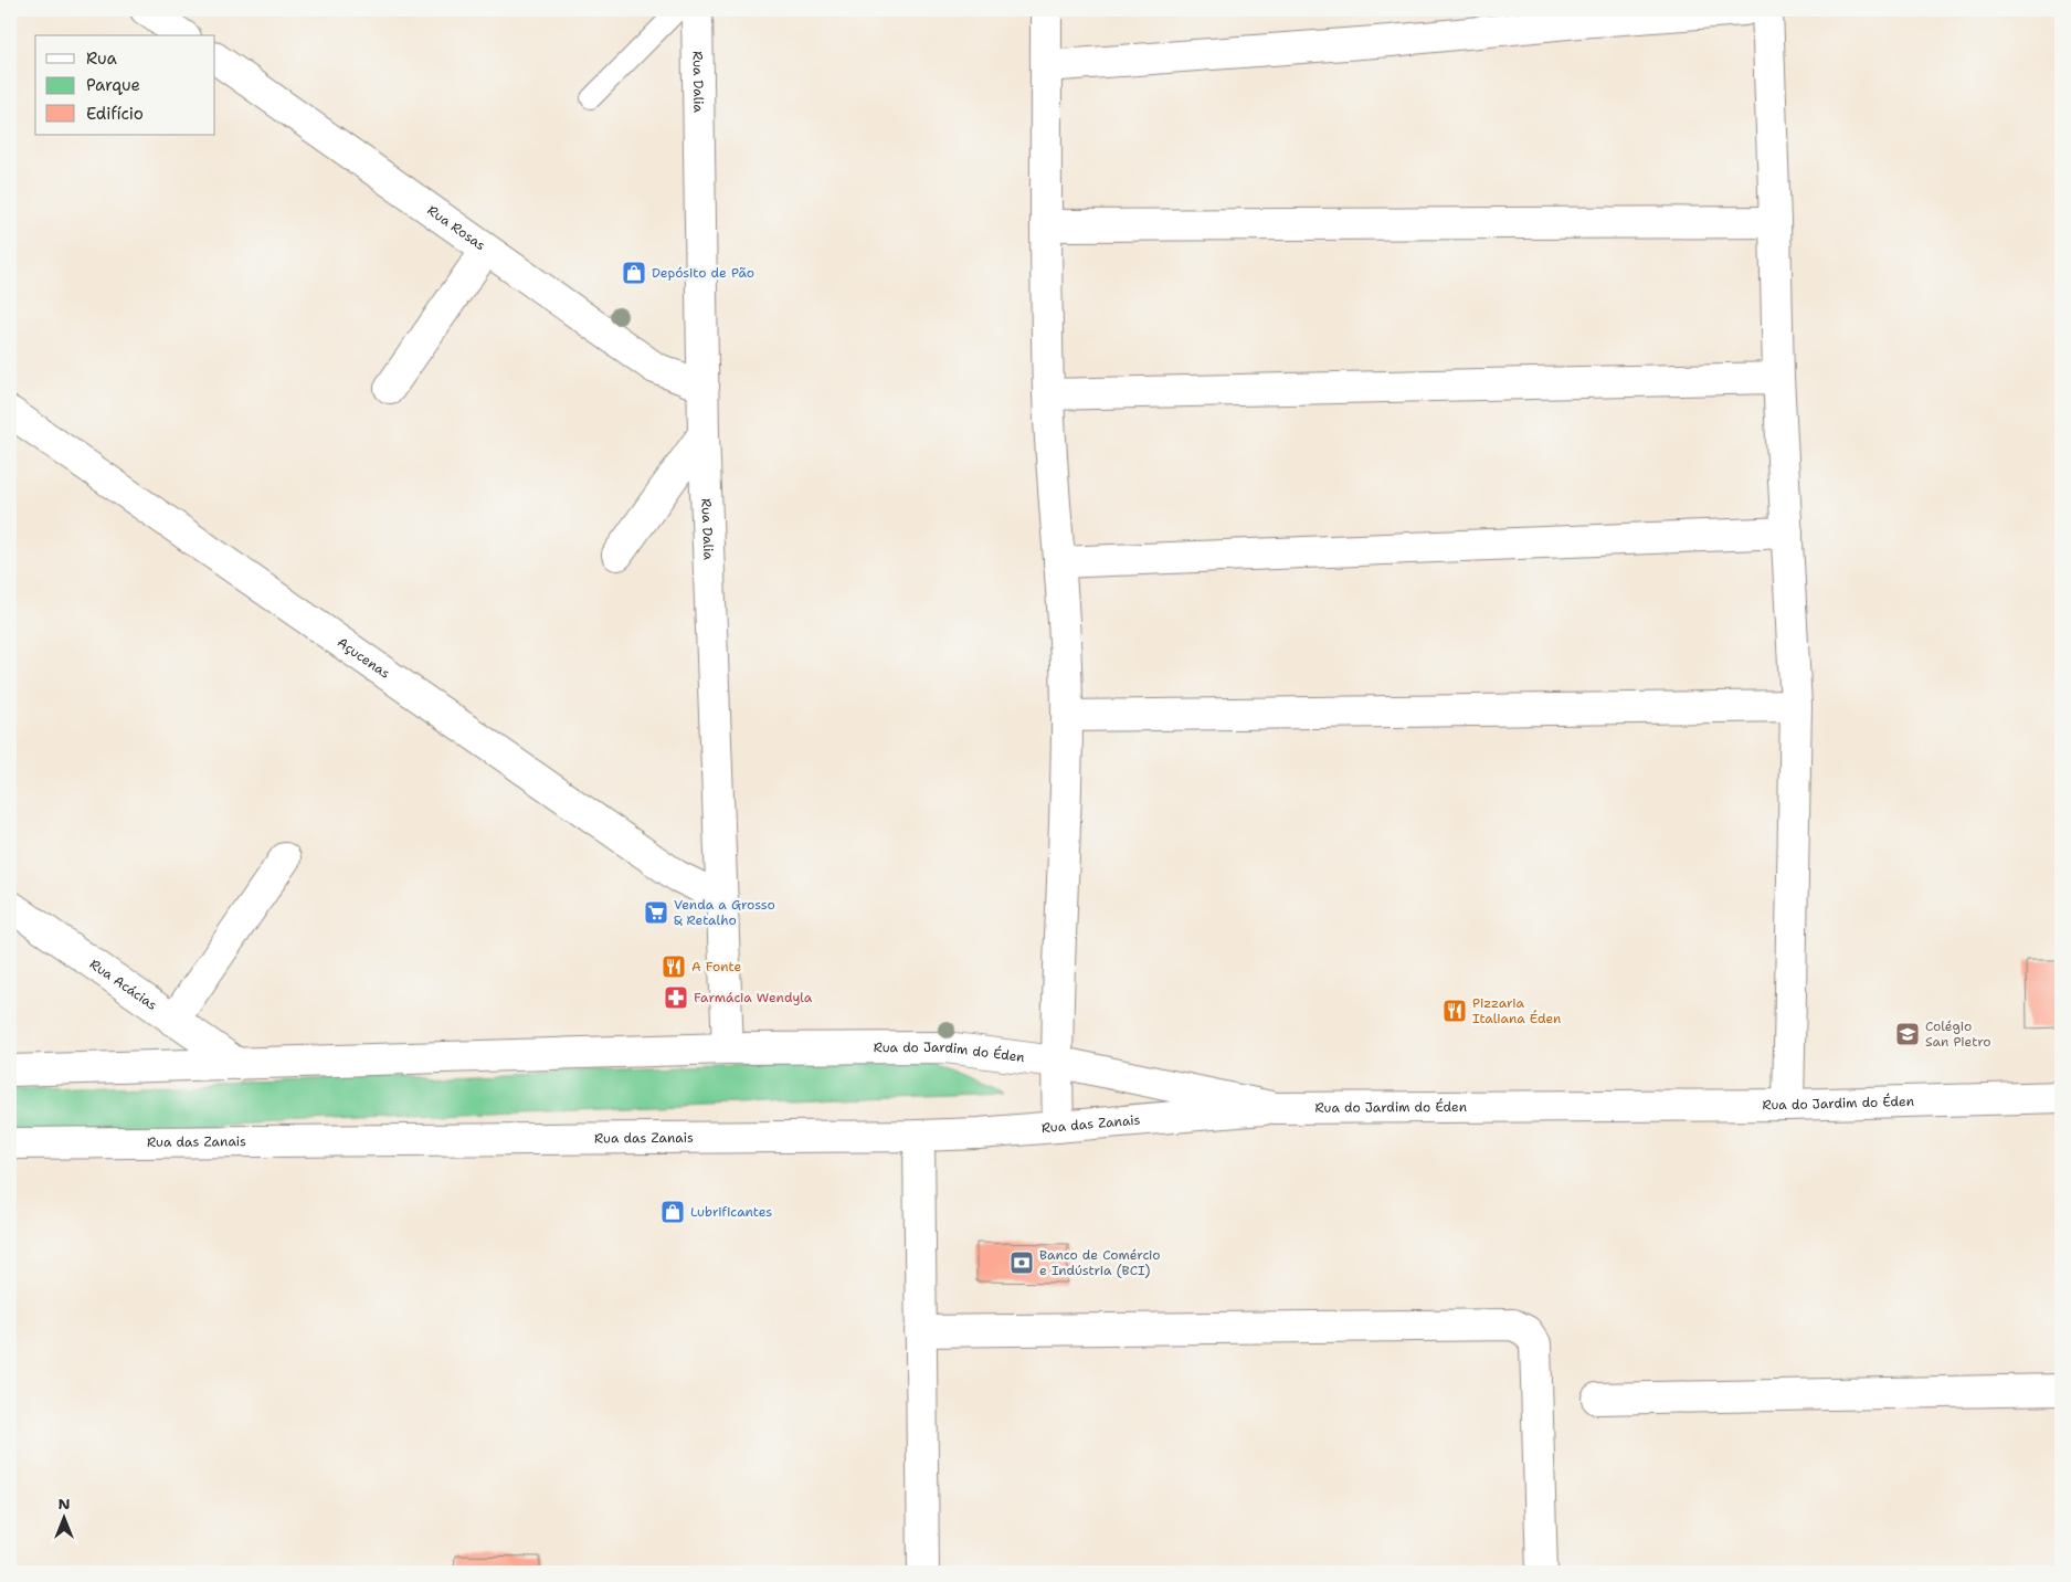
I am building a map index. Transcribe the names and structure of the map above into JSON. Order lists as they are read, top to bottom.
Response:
{
  "streets": {
    "street": [
      "Rua Dalia",
      "Rua Rosas",
      "Açucenas",
      "Rua Acácias",
      "Rua do Jardim do Éden",
      "Rua das Zanais"
    ]
  },
  "crossings": [
    ["Rua Dalia", "Rua Rosas"],
    ["Rua Dalia", "Açucenas"],
    ["Rua Dalia", "Rua do Jardim do Éden"],
    ["Rua do Jardim do Éden", "Rua das Zanais"]
  ],
  "places": {
    "shop": ["Depósito de Pão", "Lubrificantes"],
    "supermarket": ["Venda a Grosso & Retalho"],
    "restaurant": ["A Fonte", "Pizzaria Italiana Éden"],
    "pharmacy": ["Farmácia Wendyla"],
    "school or university": ["Colégio San Pietro"],
    "bank": ["Banco de Comércio e Indústria (BCI)"]
  },
  "legend": ["Rua", "Parque", "Edifício"],
  "north": "top"
}
